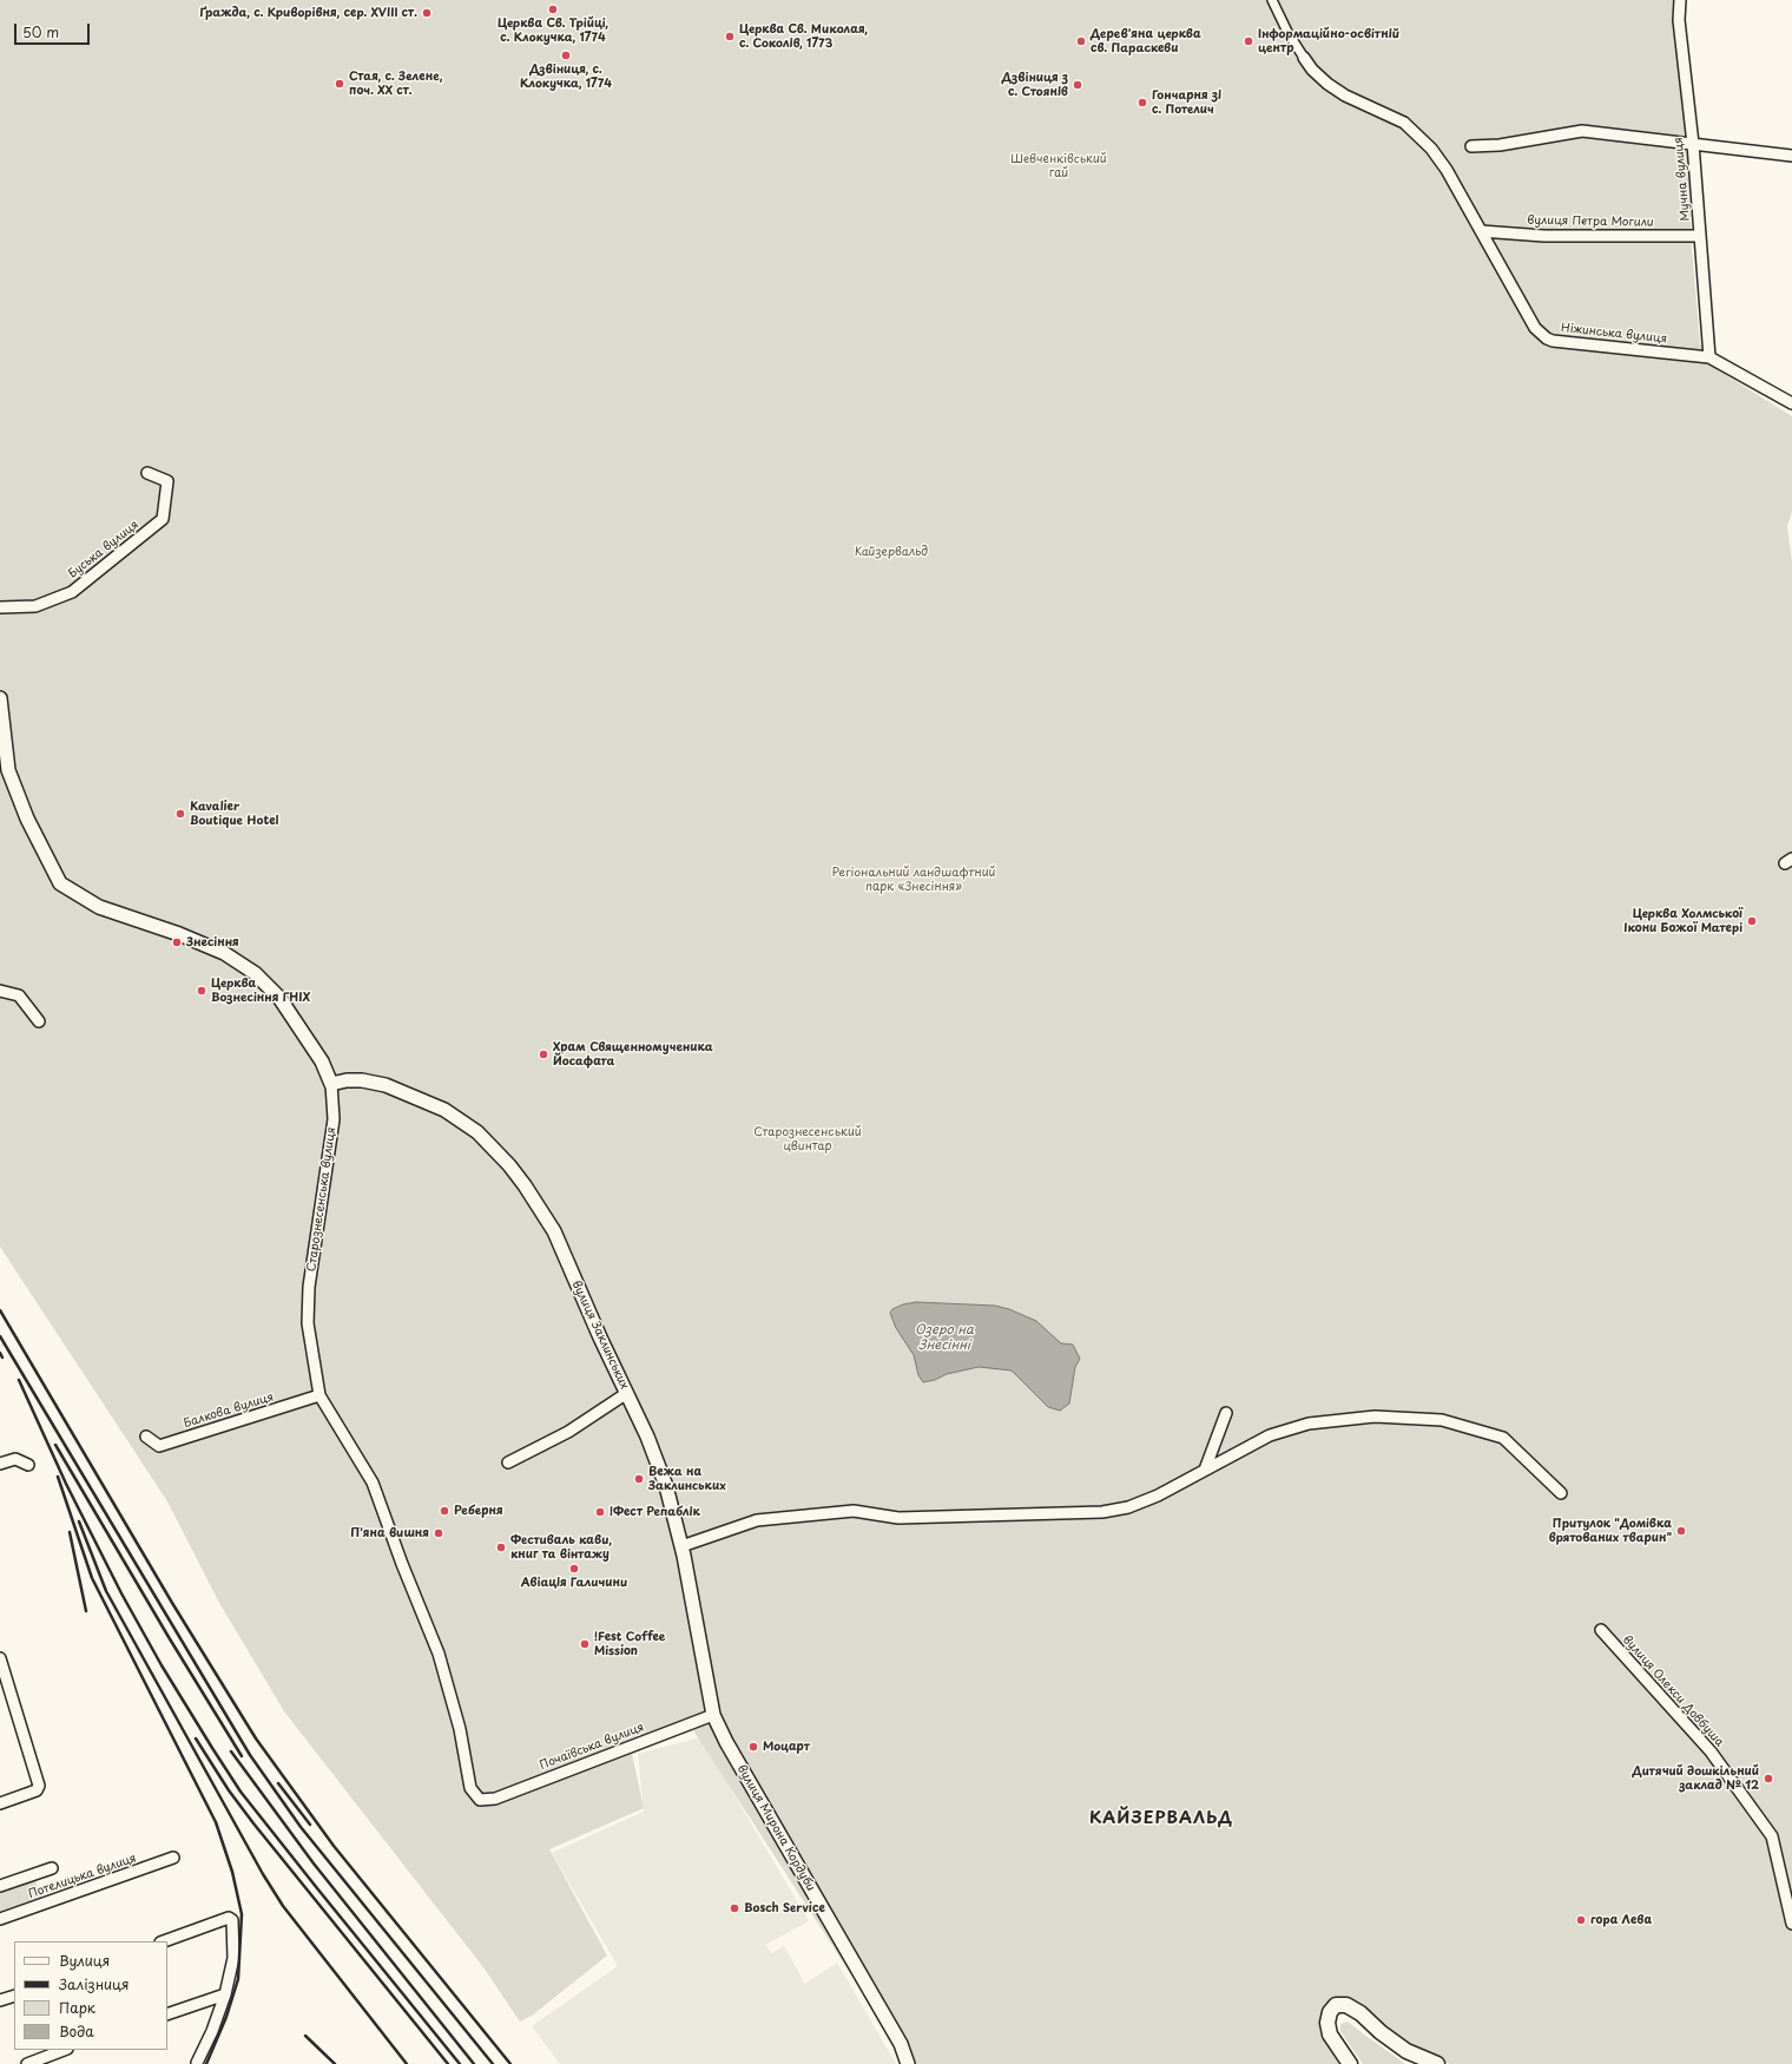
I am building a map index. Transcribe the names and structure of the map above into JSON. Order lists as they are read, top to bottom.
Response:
{
  "streets": {
    "street": [
      "Мучна вулиця",
      "вулиця Петра Могили",
      "Ніжинська вулиця",
      "Буська вулиця",
      "Старознесенська вулиця",
      "вулиця Заклинських",
      "Балкова вулиця",
      "вулиця Олекси Довбуша",
      "Почаївська вулиця",
      "вулиця Мирона Кордуби",
      "Потелицька вулиця"
    ]
  },
  "crossings": [
    ["Мучна вулиця", "вулиця Петра Могили"],
    ["Мучна вулиця", "Ніжинська вулиця"],
    ["вулиця Петра Могили", "Ніжинська вулиця"],
    ["Старознесенська вулиця", "вулиця Заклинських"],
    ["Старознесенська вулиця", "Балкова вулиця"],
    ["Старознесенська вулиця", "Почаївська вулиця"],
    ["вулиця Заклинських", "Почаївська вулиця"],
    ["вулиця Заклинських", "вулиця Мирона Кордуби"],
    ["Почаївська вулиця", "вулиця Мирона Кордуби"]
  ],
  "districts": ["КАЙЗЕРВАЛЬД"],
  "water": ["Озеро на Знесінні"],
  "parks": [
    "Шевченківський гай",
    "Кайзервальд",
    "Регіональний ландшафтний парк «Знесіння»",
    "Старознесенський цвинтар"
  ],
  "places": [
    "Церква Св. Трійці, с. Клокучка, 1774",
    "Ґражда, с. Криворівня, сер. XVIII ст.",
    "Церква Св. Миколая, с. Соколів, 1773",
    "Дерев'яна церква св. Параскеви",
    "Інформаційно-освітній центр",
    "Дзвіниця, с. Клокучка, 1774",
    "Стая, с. Зелене, поч. XX ст.",
    "Дзвіниця з с. Стоянів",
    "Гончарня зі с. Потелич",
    "Kavalier Boutique Hotel",
    "Церква Холмської Ікони Божої Матері",
    "Знесіння",
    "Церква Вознесіння ГНІХ",
    "Храм Священномученика Йосафата",
    "Вежа на Заклинських",
    "Реберня",
    "!Фест Репаблік",
    "Притулок \"Домівка врятованих тварин\"",
    "П'яна вишня",
    "Фестиваль кави, книг та вінтажу",
    "Авіація Галичини",
    "!Fest Coffee Mission",
    "Моцарт",
    "Дитячий дошкільний заклад № 12",
    "Bosch Service",
    "гора Лева"
  ],
  "legend": [
    "Вулиця",
    "Залізниця",
    "Парк",
    "Вода"
  ],
  "scale_bar": "50 m"
}
